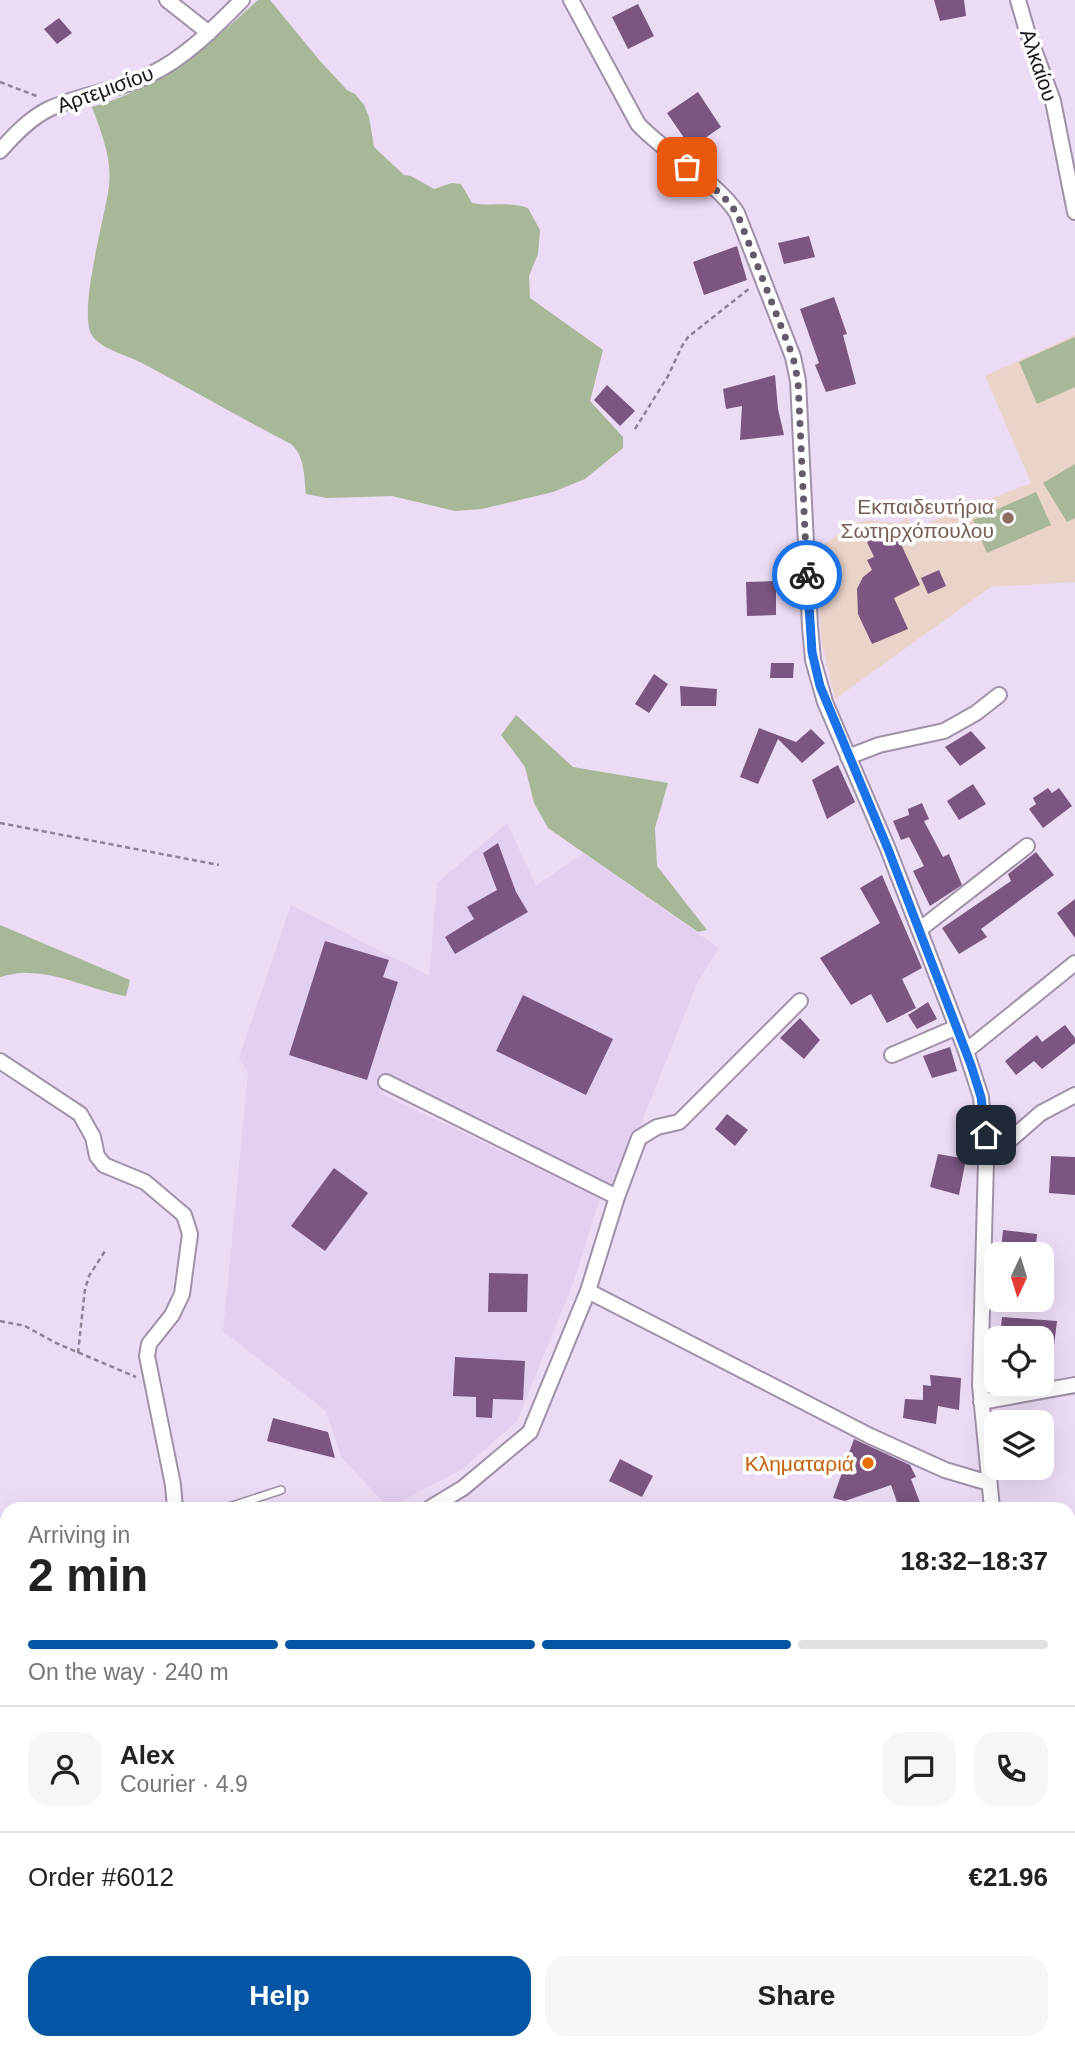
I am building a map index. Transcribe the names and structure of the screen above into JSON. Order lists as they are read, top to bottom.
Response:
{
  "streets": {
    "street": ["Αλκαίου", "Αρτεμισίου"]
  },
  "places": ["Εκπαιδευτήρια Σωτηρχόπουλου", "Κληματαριά"],
  "north": "bottom",
  "page": {
    "heading": ["2 min", "Arriving in", "18:32–18:37"],
    "panel": [
      "Alex",
      "Courier · 4.9",
      "Order #6012",
      "€21.96"
    ],
    "bar": "On the way · 240 m",
    "buttons": ["Help", "Share"]
  }
}
